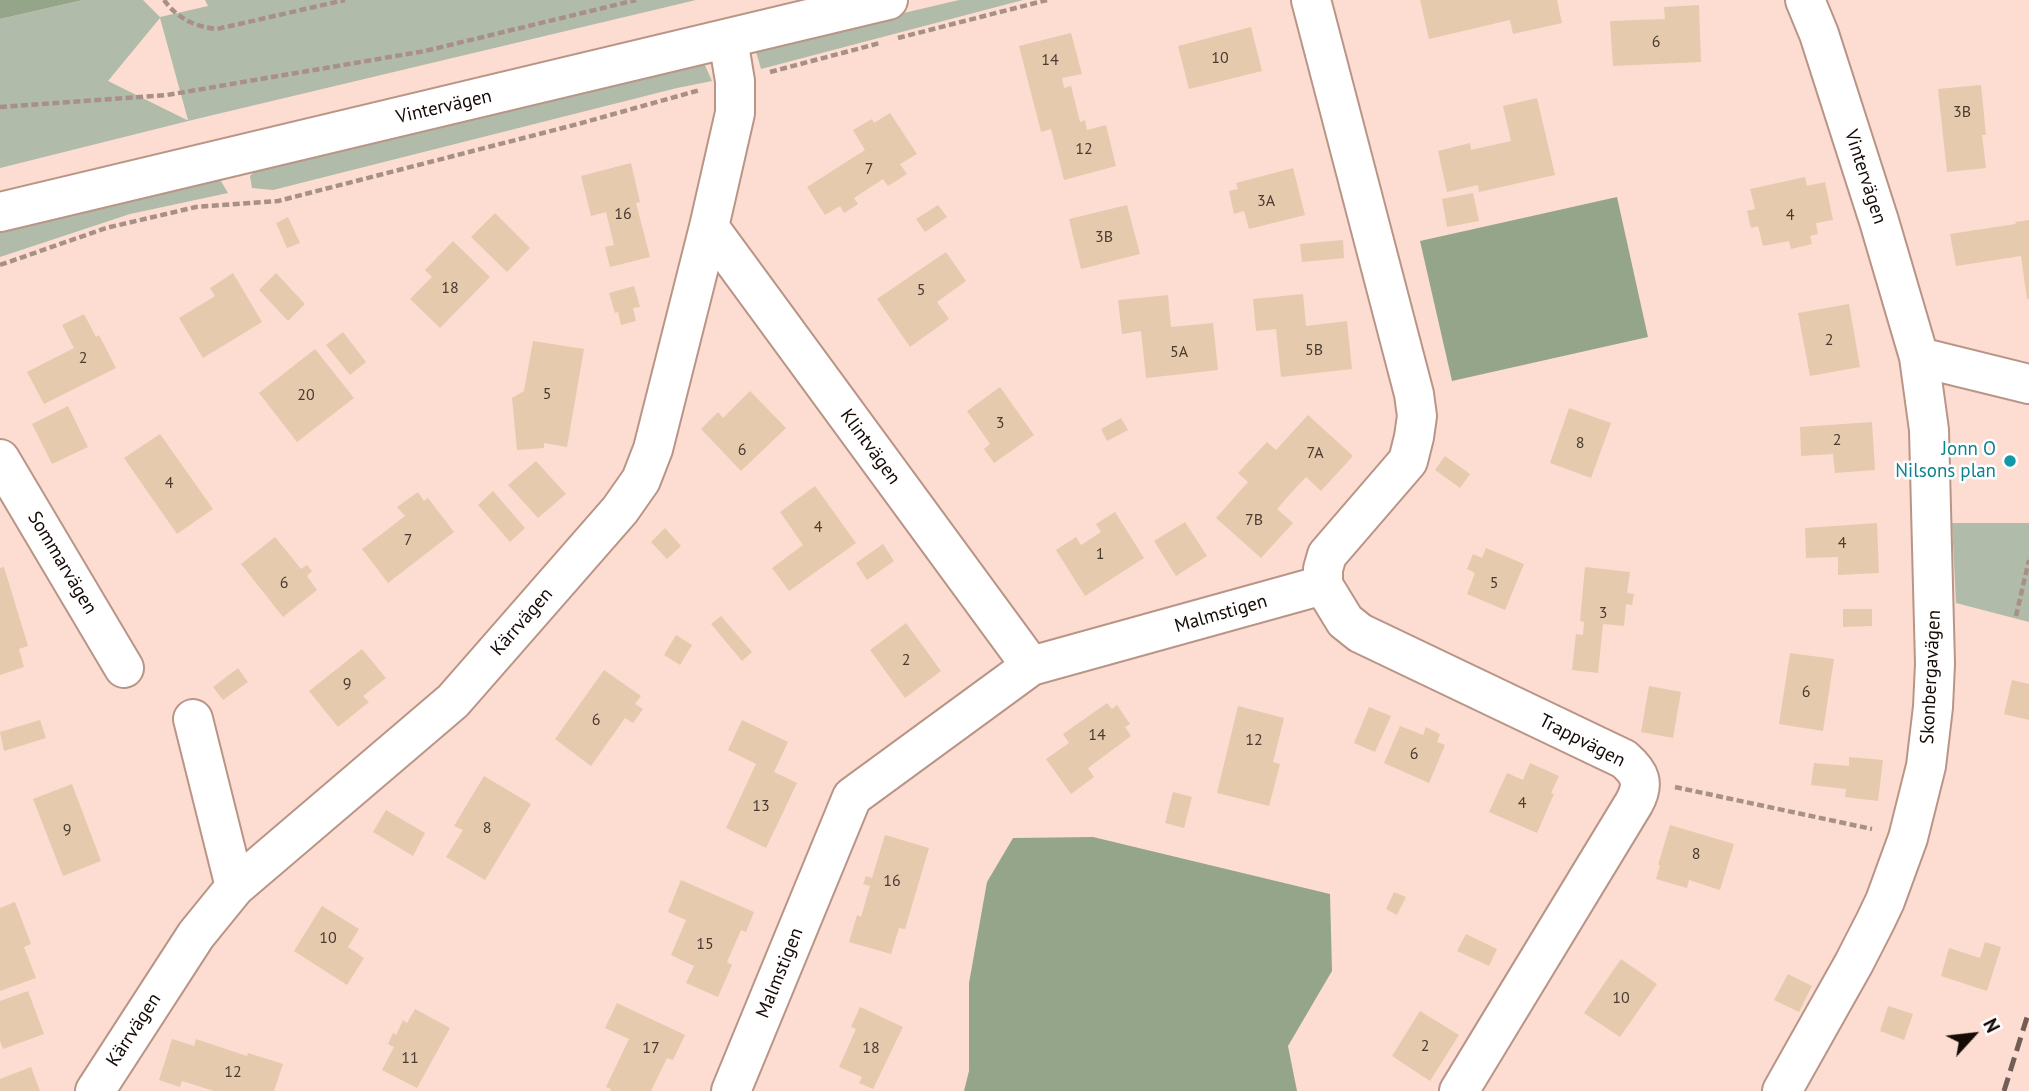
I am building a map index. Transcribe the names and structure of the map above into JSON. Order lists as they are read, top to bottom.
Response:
{
  "streets": {
    "street": [
      "Vintervägen",
      "Klintvägen",
      "Sommarvägen",
      "Malmstigen",
      "Kärrvägen",
      "Skonbergavägen",
      "Trappvägen"
    ]
  },
  "crossings": [
    ["Vintervägen", "Kärrvägen"],
    ["Vintervägen", "Skonbergavägen"],
    ["Klintvägen", "Malmstigen"],
    ["Klintvägen", "Kärrvägen"],
    ["Malmstigen", "Trappvägen"]
  ],
  "places": ["Jonn O Nilsons plan"],
  "house_numbers": [
    "6",
    "10",
    "14",
    "3B",
    "12",
    "7",
    "3A",
    "16",
    "4",
    "3B",
    "18",
    "5",
    "2",
    "5B",
    "5A",
    "2",
    "5",
    "20",
    "3",
    "2",
    "8",
    "6",
    "7A",
    "4",
    "7B",
    "4",
    "7",
    "4",
    "1",
    "6",
    "5",
    "3",
    "2",
    "9",
    "6",
    "6",
    "14",
    "12",
    "6",
    "4",
    "13",
    "8",
    "9",
    "8",
    "16",
    "10",
    "15",
    "10",
    "2",
    "17",
    "18",
    "11",
    "12"
  ],
  "north": "top right"
}
